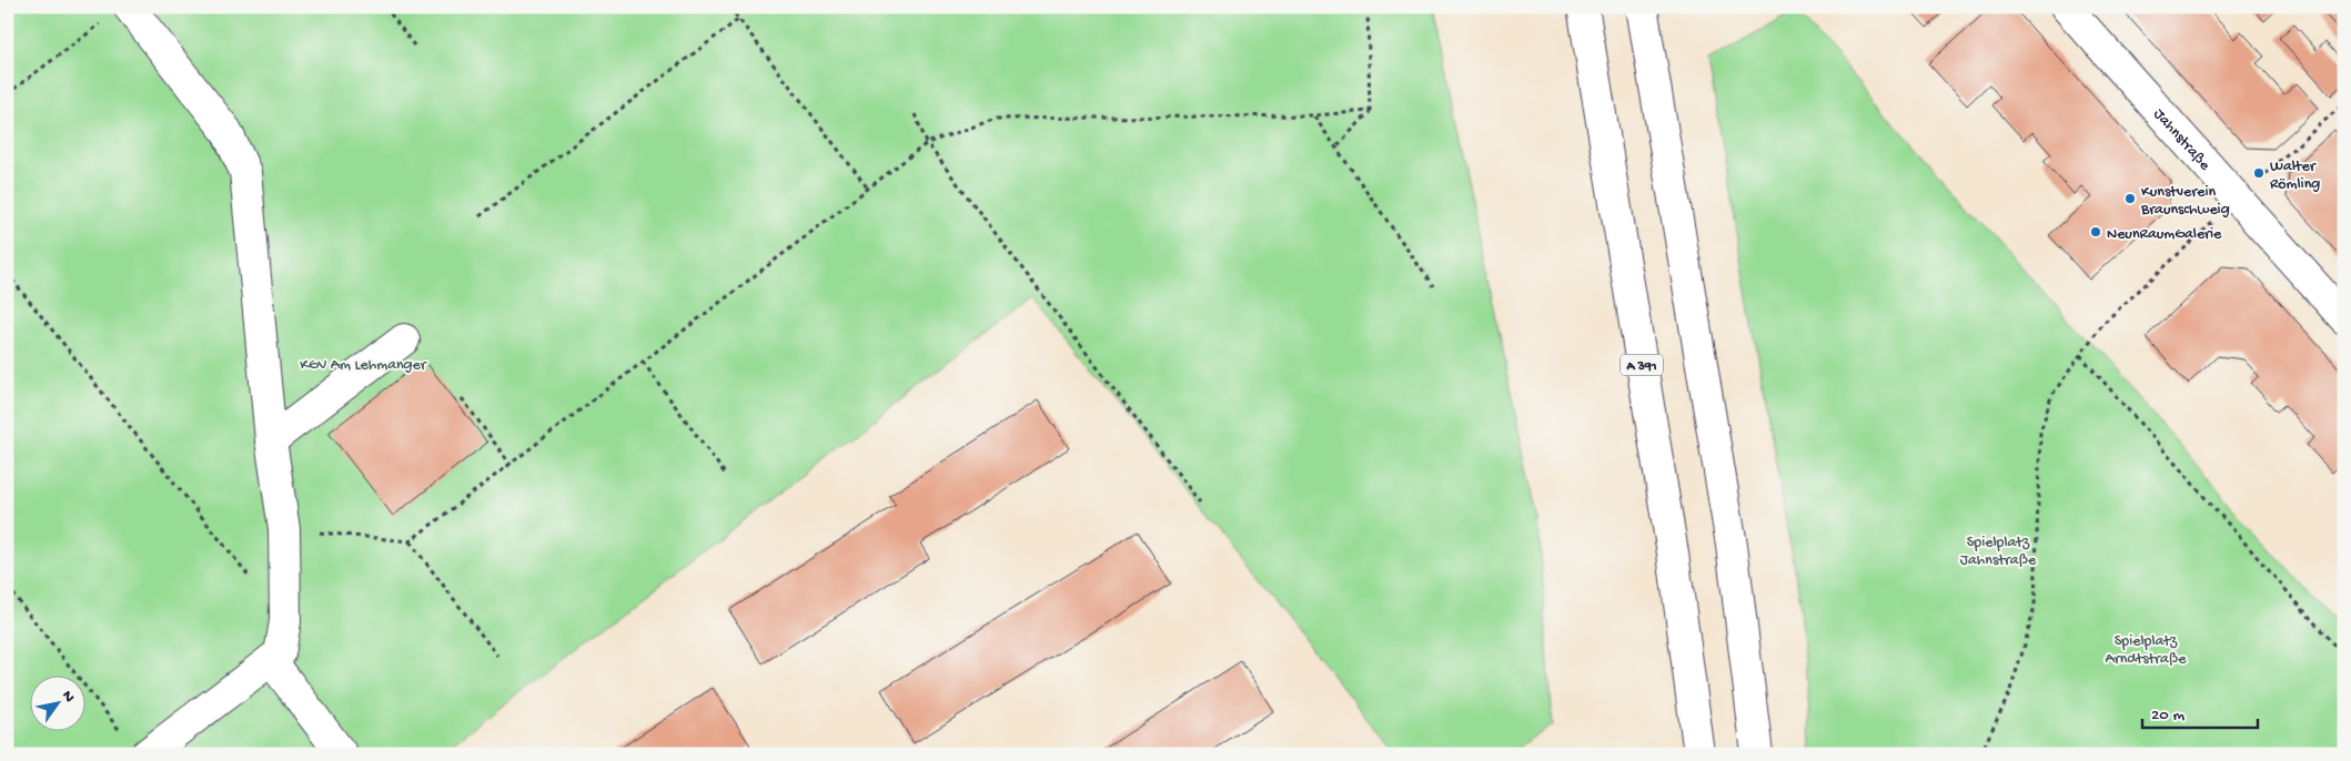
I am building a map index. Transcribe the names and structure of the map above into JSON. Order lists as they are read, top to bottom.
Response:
{
  "streets": {
    "main road": ["Jahnstraße", "A 391"]
  },
  "parks": ["KGV Am Lehmanger", "Spielplatz Jahnstraße", "Spielplatz Arndtstraße"],
  "places": ["Walter Römling", "Kunstverein Braunschweig", "NeunRaumGalerie"],
  "scale_bar": "20 m",
  "north": "top right"
}
